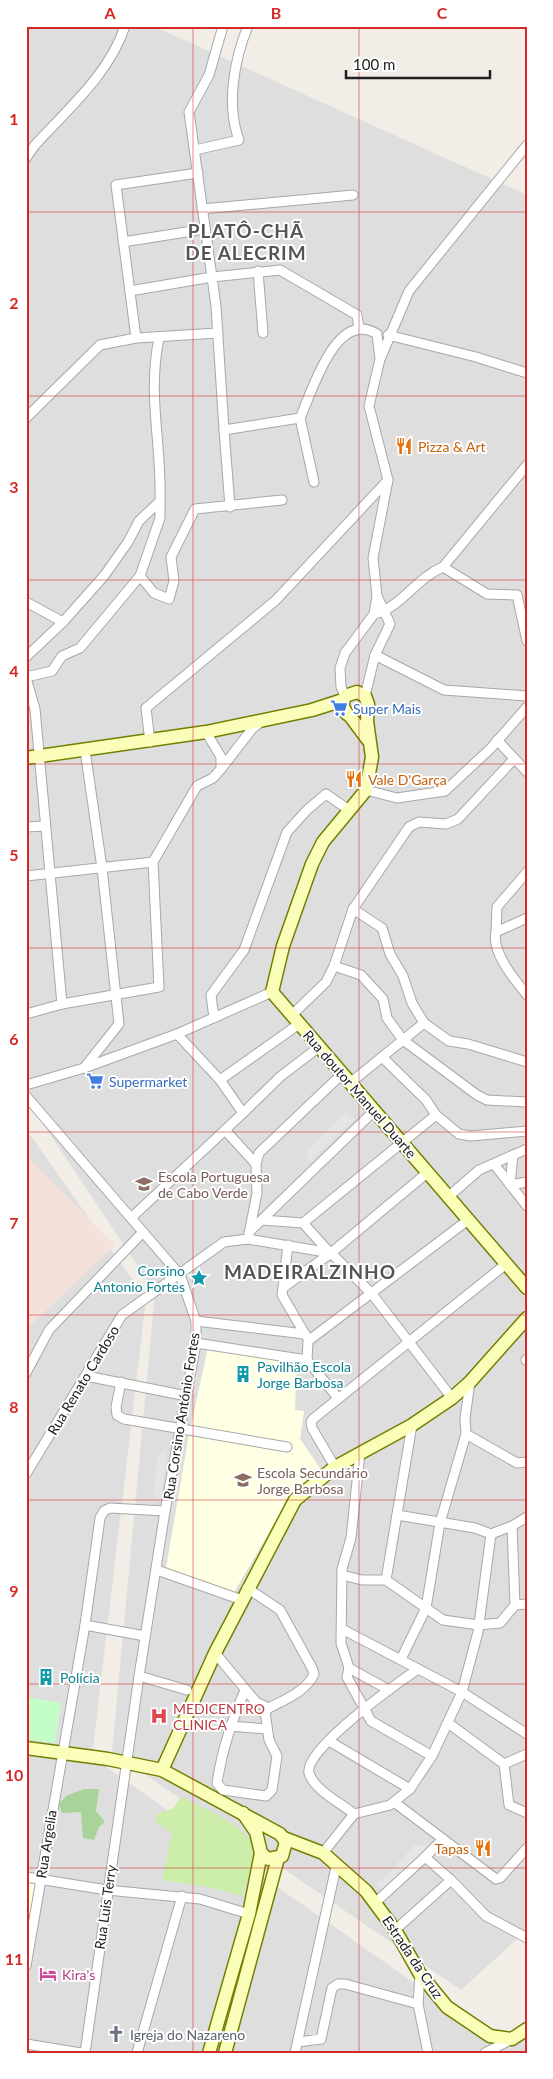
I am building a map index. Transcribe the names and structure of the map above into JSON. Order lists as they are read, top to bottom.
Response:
{
  "streets": {
    "street": [
      "Rua doutor Manuel Duarte",
      "Rua Renato Cardoso",
      "Rua Corsino António Fortes",
      "Rua Argelia",
      "Rua Luis Terry",
      "Estrada da Cruz"
    ]
  },
  "crossings": [
    ["Rua Renato Cardoso", "Rua Corsino António Fortes"],
    ["Rua Corsino António Fortes", "Rua Argelia"],
    ["Rua Corsino António Fortes", "Rua Luis Terry"],
    ["Rua Corsino António Fortes", "Estrada da Cruz"],
    ["Rua Argelia", "Estrada da Cruz"],
    ["Rua Luis Terry", "Estrada da Cruz"]
  ],
  "districts": ["PLATÔ-CHÃ DE ALECRIM", "MADEIRALZINHO"],
  "places": {
    "restaurant": ["Pizza & Art", "Vale D'Garça", "Tapas"],
    "supermarket": ["Super Mais", "Supermarket"],
    "school or university": ["Escola Portuguesa de Cabo Verde", "Escola Secundário Jorge Barbosa"],
    "place": ["Corsino Antonio Fortes"],
    "building": ["Pavilhão Escola Jorge Barbosa", "Polícia"],
    "hospital": ["MEDICENTRO CLINICA"],
    "hotel": ["Kira's"],
    "church": ["Igreja do Nazareno"]
  },
  "scale_bar": "100 m",
  "grid": {
    "columns": ["A", "B", "C"],
    "rows": [
      "1",
      "2",
      "3",
      "4",
      "5",
      "6",
      "7",
      "8",
      "9",
      "10",
      "11"
    ]
  }
}
